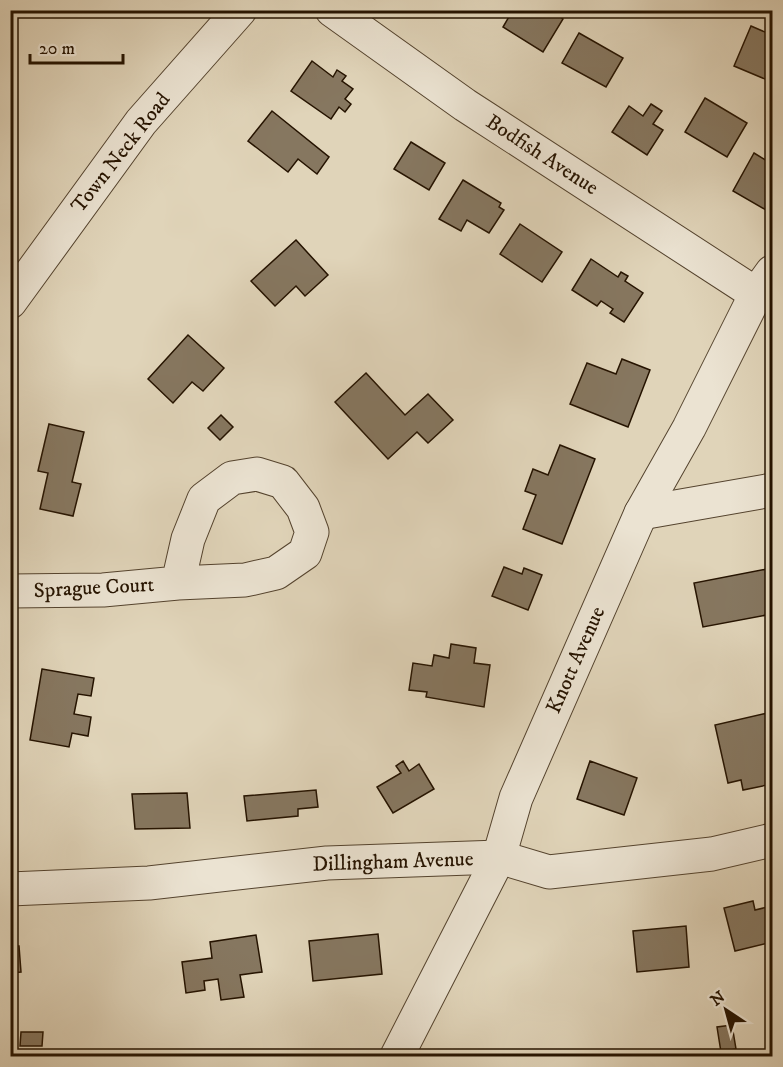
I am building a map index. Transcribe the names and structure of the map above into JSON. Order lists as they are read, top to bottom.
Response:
{
  "streets": {
    "street": [
      "Town Neck Road",
      "Bodfish Avenue",
      "Sprague Court",
      "Knott Avenue",
      "Dillingham Avenue"
    ]
  },
  "crossings": [
    ["Bodfish Avenue", "Knott Avenue"],
    ["Knott Avenue", "Dillingham Avenue"]
  ],
  "scale_bar": "20 m",
  "north": "top left"
}
